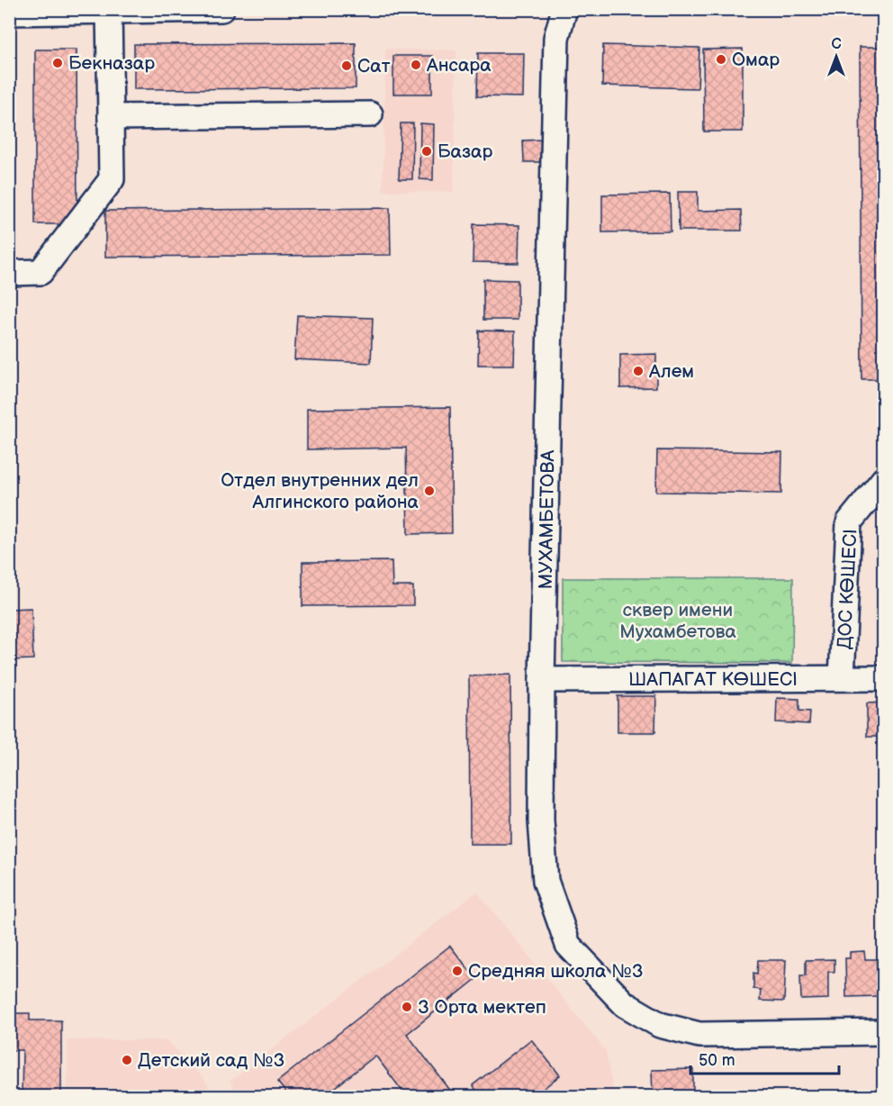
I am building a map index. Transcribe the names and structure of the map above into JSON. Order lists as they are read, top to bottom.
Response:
{
  "streets": {
    "street": ["МУХАМБЕТОВА", "ДОС КӨШЕСІ", "ШАПАГАТ КӨШЕСІ"]
  },
  "crossings": [
    ["МУХАМБЕТОВА", "ШАПАГАТ КӨШЕСІ"],
    ["ДОС КӨШЕСІ", "ШАПАГАТ КӨШЕСІ"]
  ],
  "parks": ["сквер имени Мухамбетова"],
  "places": [
    "Омар",
    "Бекназар",
    "Ансара",
    "Сат",
    "Базар",
    "Алем",
    "Отдел внутренних дел Алгинского района",
    "Средняя школа №3",
    "3 Орта мектеп",
    "Детский сад №3"
  ],
  "scale_bar": "50 m",
  "north": "top"
}
